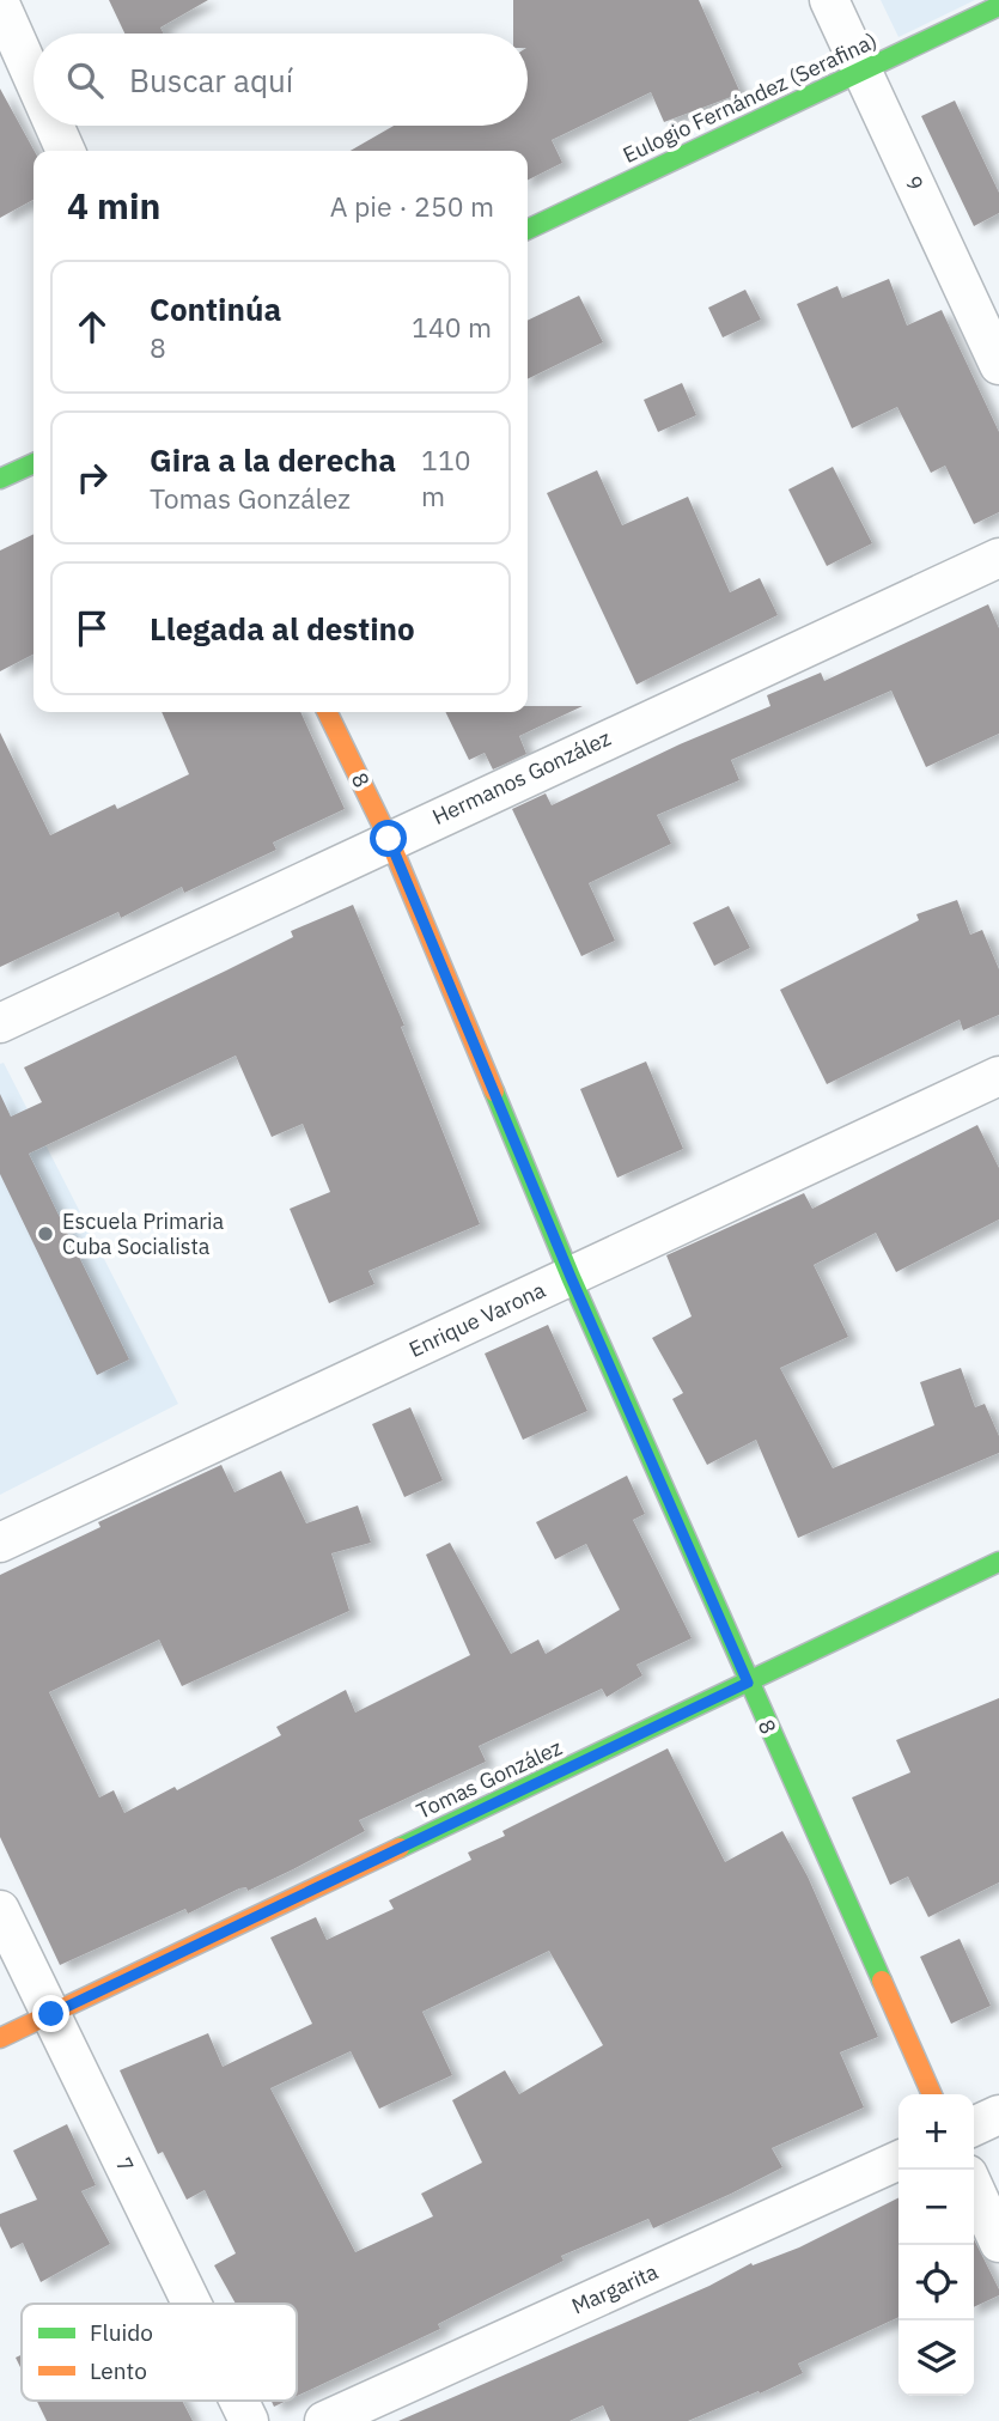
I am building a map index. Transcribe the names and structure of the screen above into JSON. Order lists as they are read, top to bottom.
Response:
{
  "streets": {
    "street": [
      "Eulogio Fernández (Serafina)",
      "9",
      "Hermanos González",
      "8",
      "Enrique Varona",
      "Tomas González",
      "7",
      "Margarita"
    ]
  },
  "crossings": [
    ["Eulogio Fernández (Serafina)", "9"],
    ["Hermanos González", "8"],
    ["8", "Enrique Varona"],
    ["8", "Tomas González"],
    ["Tomas González", "7"]
  ],
  "places": ["Escuela Primaria Cuba Socialista"],
  "legend": ["Fluido", "Lento"],
  "page": {
    "search": "Buscar aquí",
    "heading": ["4 min", "A pie · 250 m"],
    "list": [
      ["Continúa", "8", "140 m"],
      ["Gira a la derecha", "Tomas González", "110 m"],
      "Llegada al destino"
    ],
    "map_buttons": ["+", "−"]
  }
}
